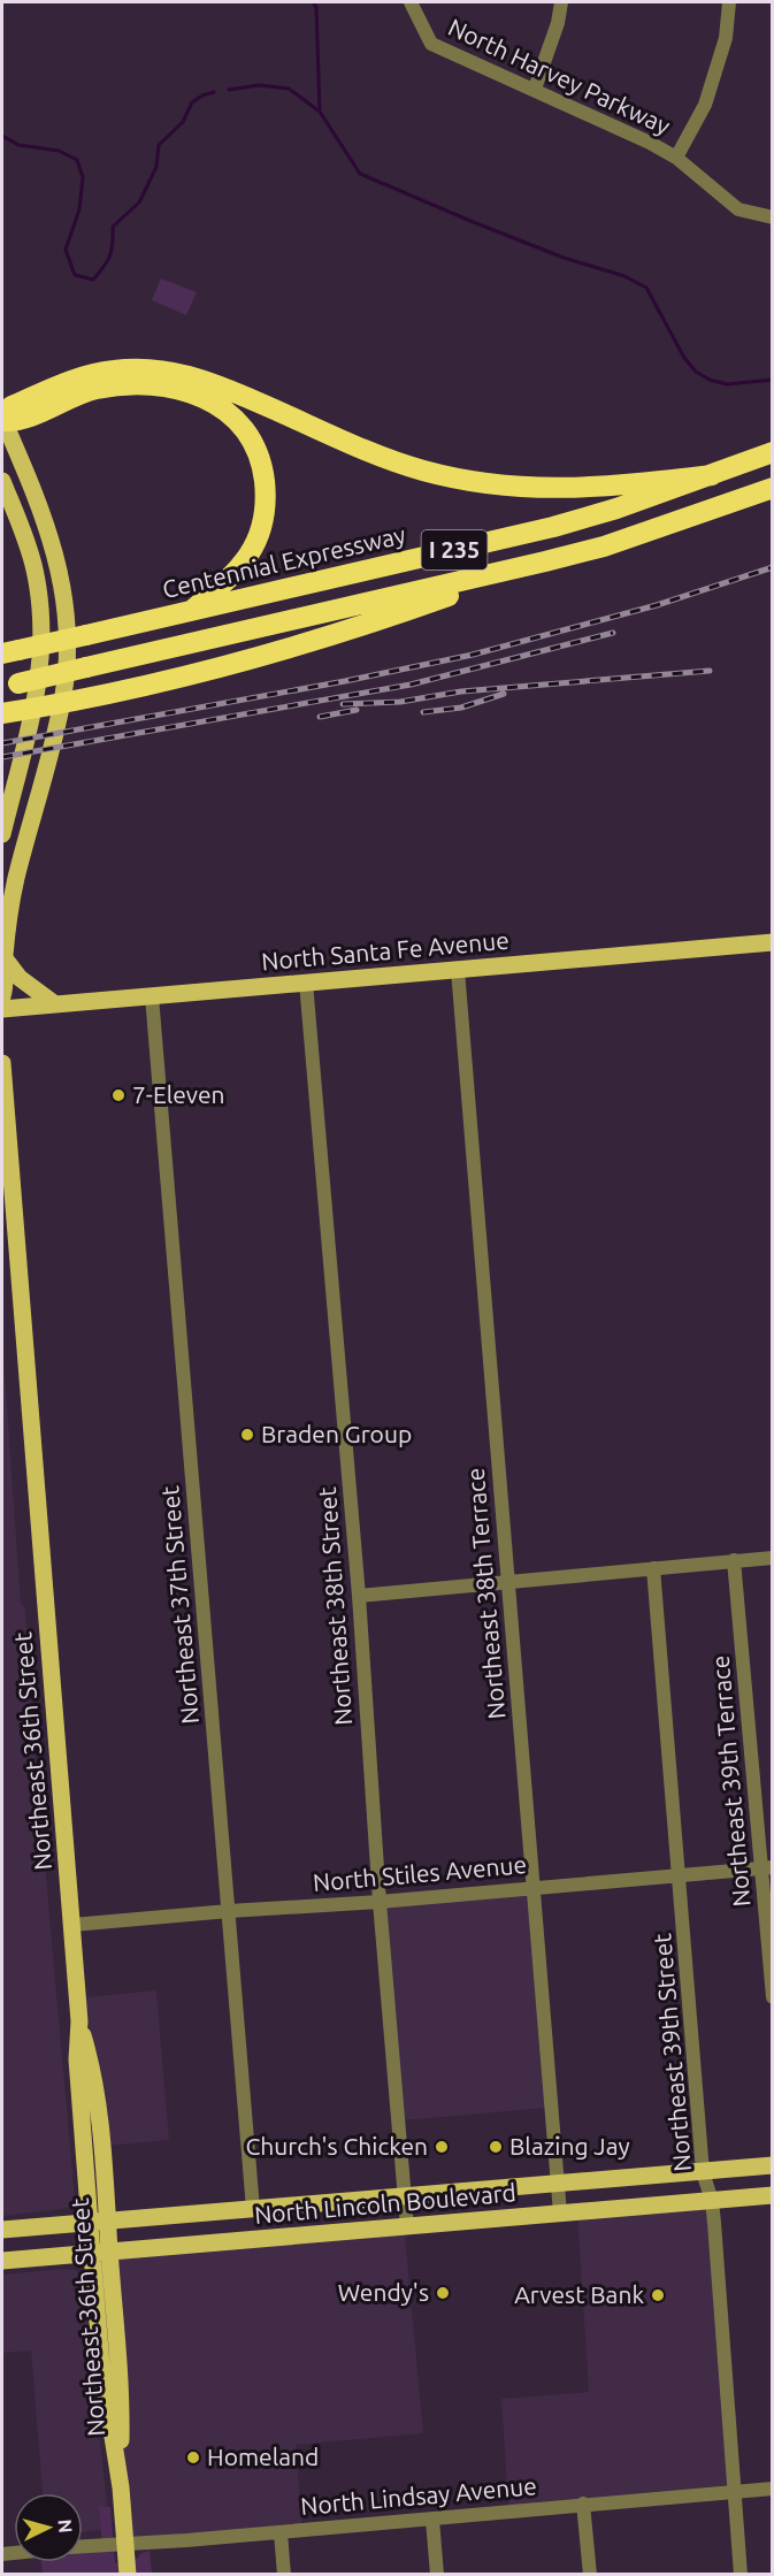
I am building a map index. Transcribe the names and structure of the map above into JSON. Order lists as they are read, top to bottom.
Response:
{
  "streets": {
    "highway": ["I 235", "Centennial Expressway"],
    "main road": ["North Santa Fe Avenue", "Northeast 36th Street", "North Lincoln Boulevard"],
    "street": [
      "North Harvey Parkway",
      "Northeast 38th Terrace",
      "Northeast 37th Street",
      "Northeast 38th Street",
      "Northeast 39th Terrace",
      "North Stiles Avenue",
      "Northeast 39th Street",
      "North Lindsay Avenue"
    ]
  },
  "crossings": [
    ["North Santa Fe Avenue", "Northeast 38th Terrace"],
    ["North Santa Fe Avenue", "Northeast 37th Street"],
    ["North Santa Fe Avenue", "Northeast 38th Street"],
    ["Northeast 38th Terrace", "North Stiles Avenue"],
    ["Northeast 38th Terrace", "North Lincoln Boulevard"],
    ["Northeast 37th Street", "North Stiles Avenue"],
    ["Northeast 37th Street", "North Lincoln Boulevard"],
    ["Northeast 38th Street", "North Stiles Avenue"],
    ["Northeast 38th Street", "North Lincoln Boulevard"],
    ["Northeast 36th Street", "North Stiles Avenue"],
    ["Northeast 36th Street", "North Lincoln Boulevard"],
    ["Northeast 36th Street", "North Lindsay Avenue"],
    ["Northeast 39th Terrace", "North Stiles Avenue"],
    ["North Stiles Avenue", "Northeast 39th Street"],
    ["Northeast 39th Street", "North Lincoln Boulevard"],
    ["Northeast 39th Street", "North Lindsay Avenue"]
  ],
  "places": [
    "7-Eleven",
    "Braden Group",
    "Church's Chicken",
    "Blazing Jay",
    "Wendy's",
    "Arvest Bank",
    "Homeland"
  ],
  "north": "right"
}
